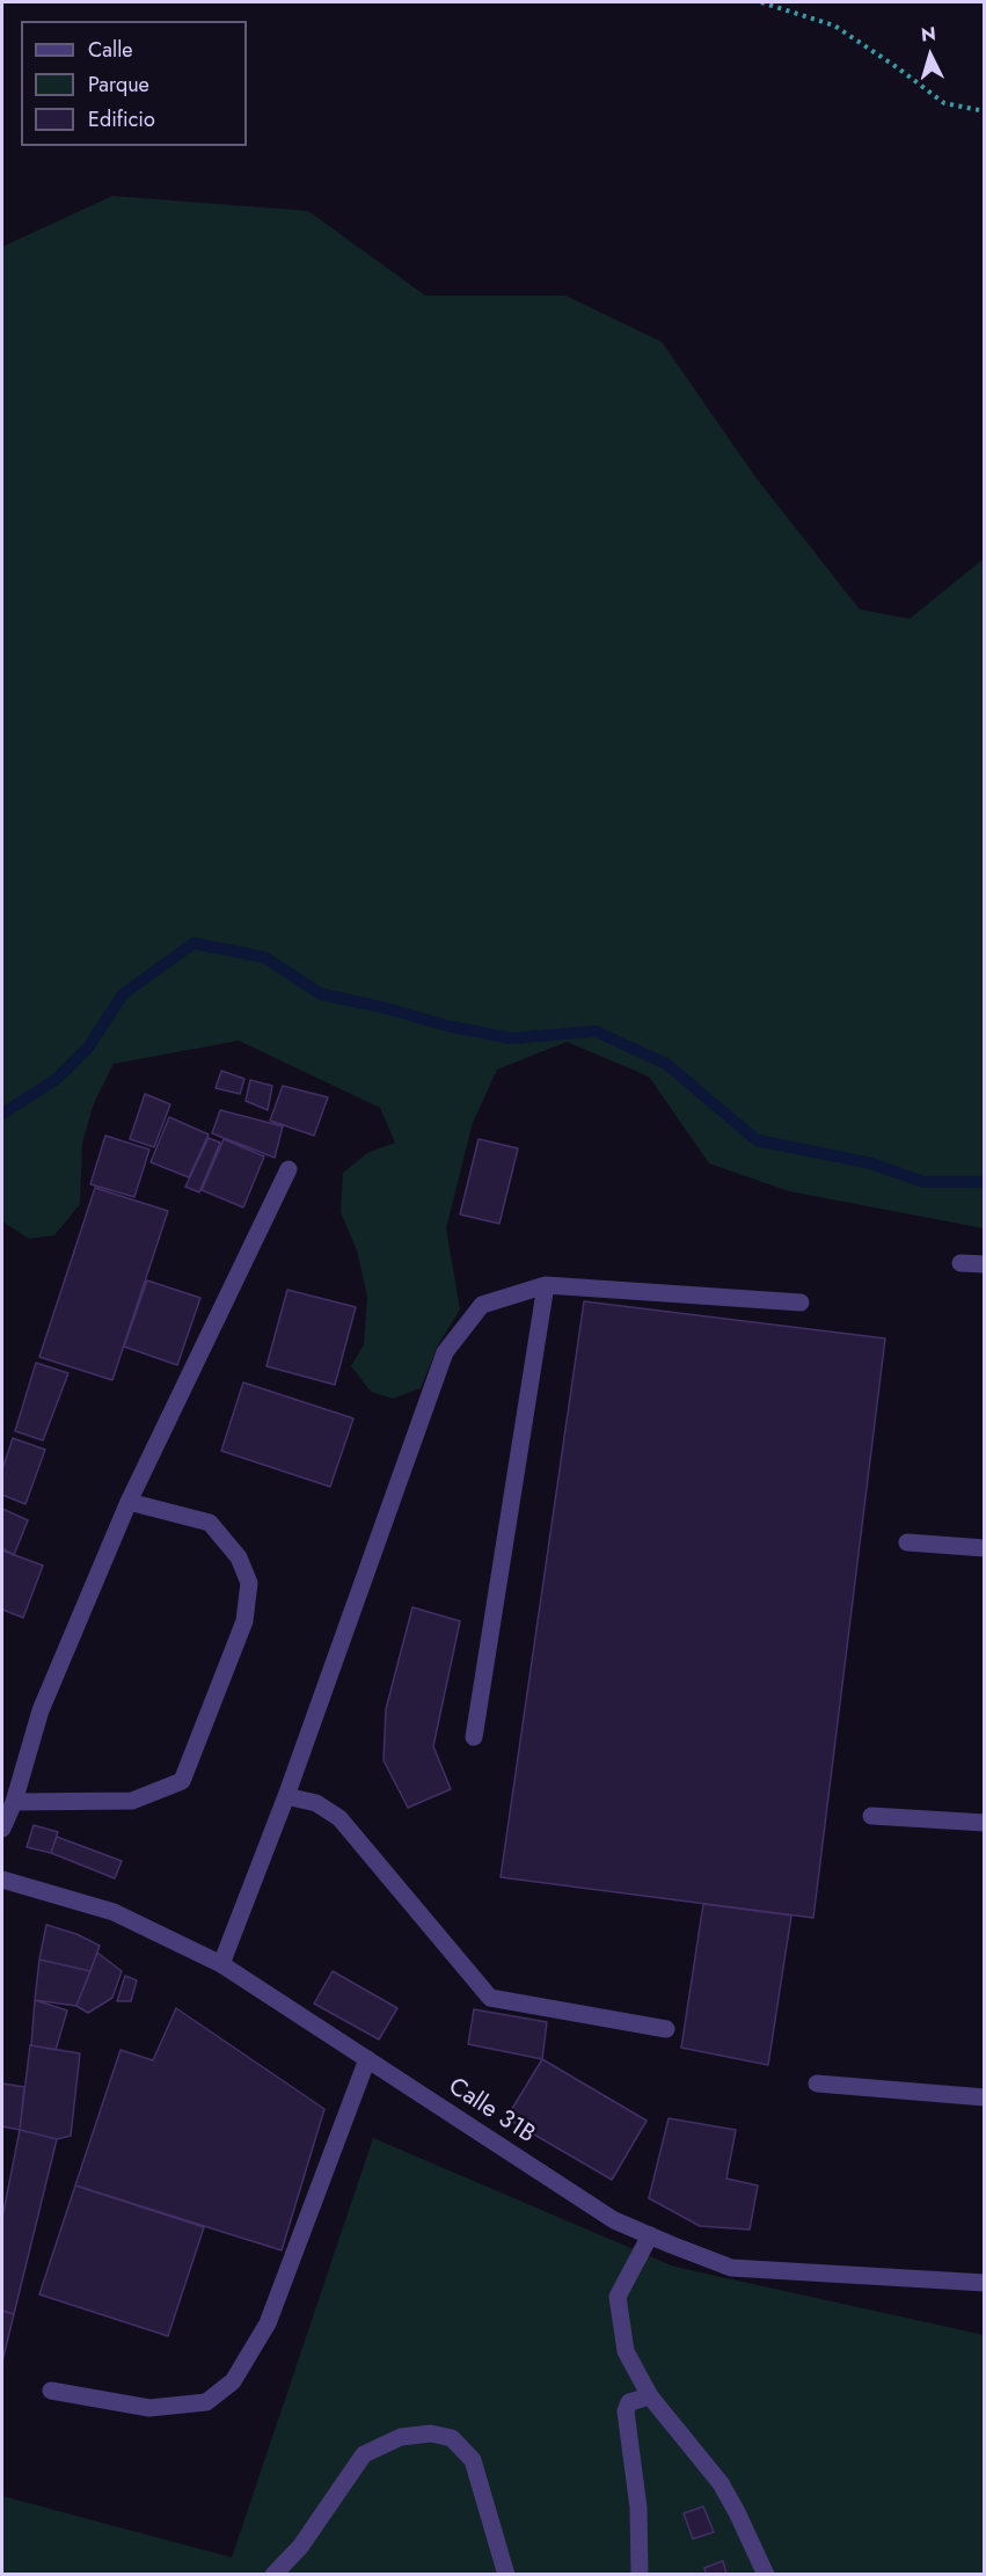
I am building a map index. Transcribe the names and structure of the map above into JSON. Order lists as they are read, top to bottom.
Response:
{
  "streets": {
    "street": ["Calle 31B"]
  },
  "legend": ["Calle", "Parque", "Edificio"],
  "north": "top"
}
